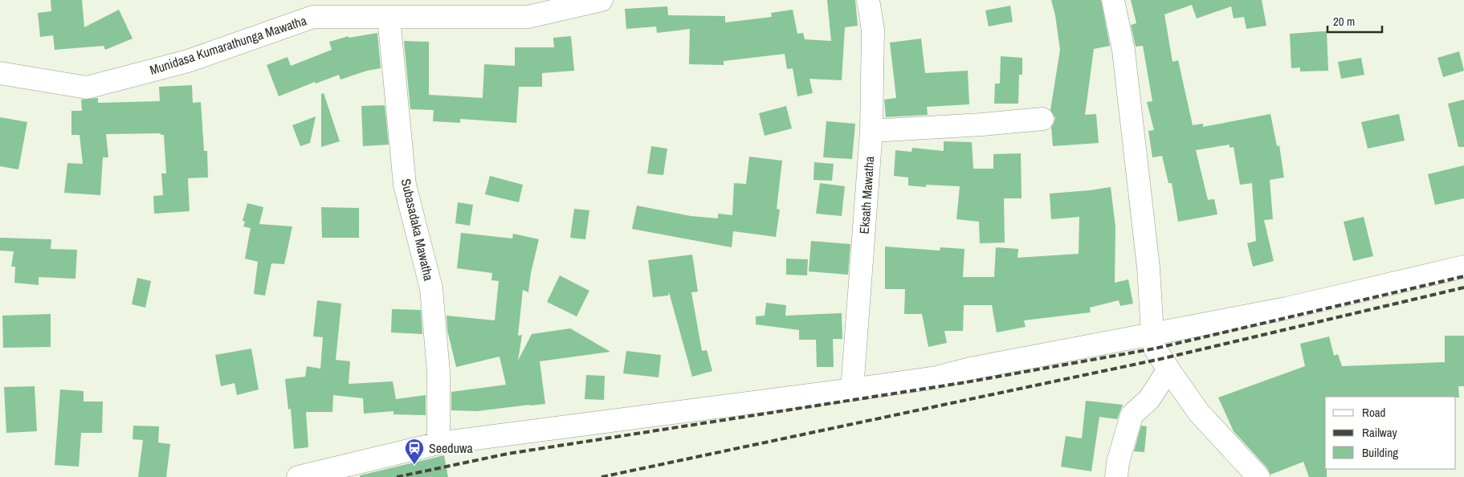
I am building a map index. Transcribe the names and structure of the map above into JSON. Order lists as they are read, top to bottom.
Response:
{
  "streets": {
    "street": ["Munidasa Kumarathunga Mawatha", "Eksath Mawatha", "Subasadaka Mawatha"]
  },
  "crossings": [
    ["Munidasa Kumarathunga Mawatha", "Subasadaka Mawatha"]
  ],
  "places": {
    "station": ["Seeduwa"]
  },
  "legend": ["Road", "Railway", "Building"],
  "scale_bar": "20 m"
}
